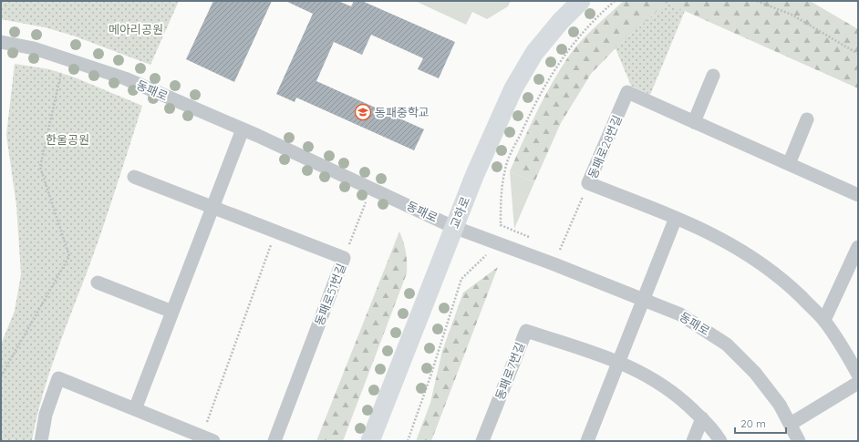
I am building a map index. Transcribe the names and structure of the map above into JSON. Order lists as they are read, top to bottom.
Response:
{
  "streets": {
    "street": [
      "동패로",
      "동패로28번길",
      "교하로",
      "동패로51번길",
      "동패로7번길"
    ]
  },
  "crossings": [
    ["동패로", "교하로"]
  ],
  "parks": ["메아리공원", "한울공원"],
  "places": {
    "school or university": ["동패중학교"]
  },
  "scale_bar": "20 m"
}
